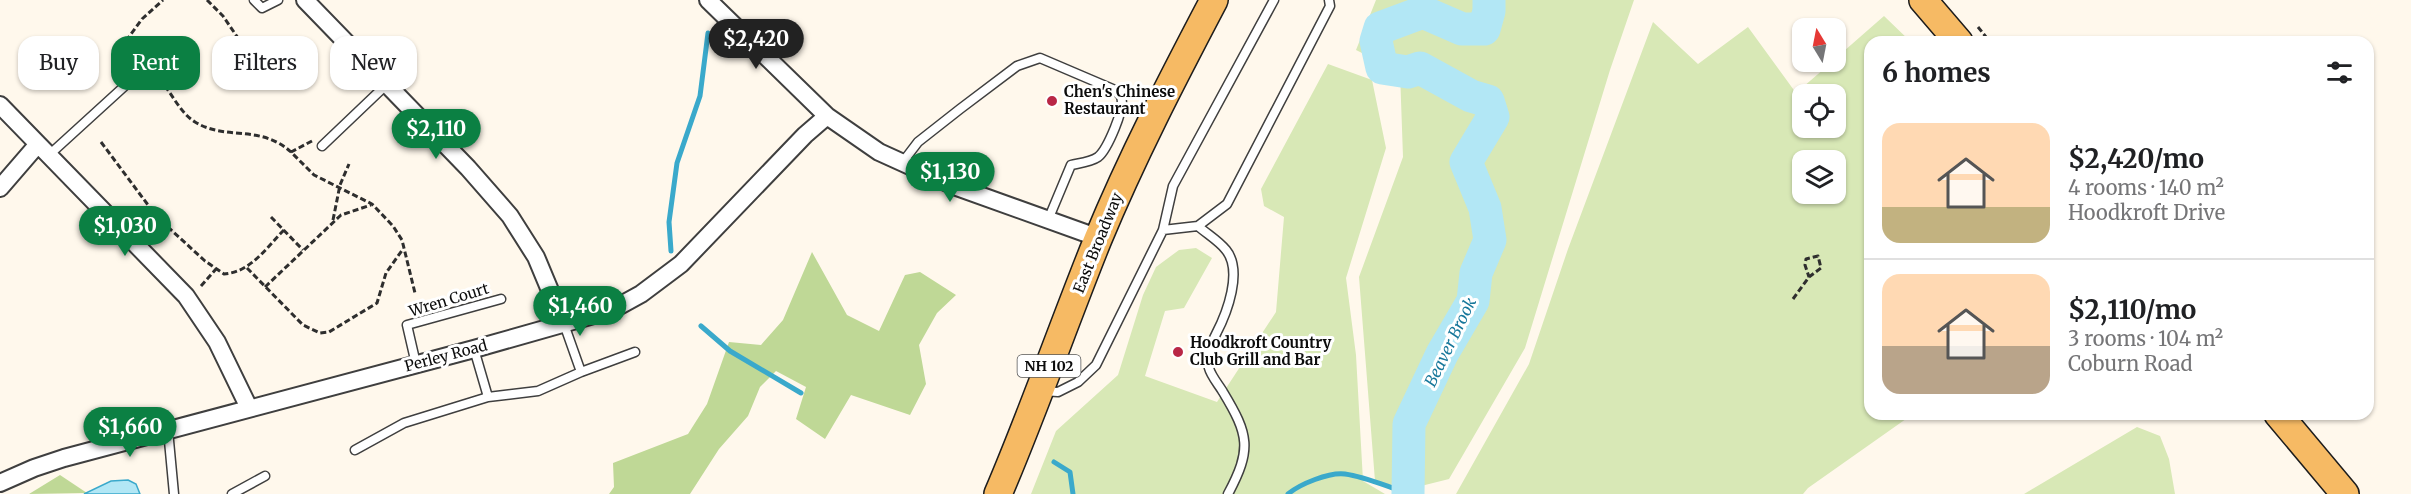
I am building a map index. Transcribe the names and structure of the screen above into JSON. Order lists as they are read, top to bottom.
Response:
{
  "streets": {
    "main road": ["East Broadway", "NH 102"],
    "street": ["Perley Road"],
    "lane": ["Wren Court"]
  },
  "crossings": [
    ["Wren Court", "Perley Road"]
  ],
  "water": ["Beaver Brook"],
  "places": ["Chen's Chinese Restaurant", "Hoodkroft Country Club Grill and Bar"],
  "north": "top",
  "page": {
    "price": [
      "$2,420",
      "$2,110",
      "$1,130",
      "$1,030",
      "$1,460",
      "$1,660"
    ],
    "chip": [
      "Buy",
      "Rent",
      "Filters",
      "New"
    ],
    "heading": "6 homes",
    "list": [
      {
        "name": "$2,420/mo",
        "note": "4 rooms · 140 m² · Hoodkroft Drive"
      },
      {
        "name": "$2,110/mo",
        "note": "3 rooms · 104 m² · Coburn Road"
      }
    ]
  }
}
